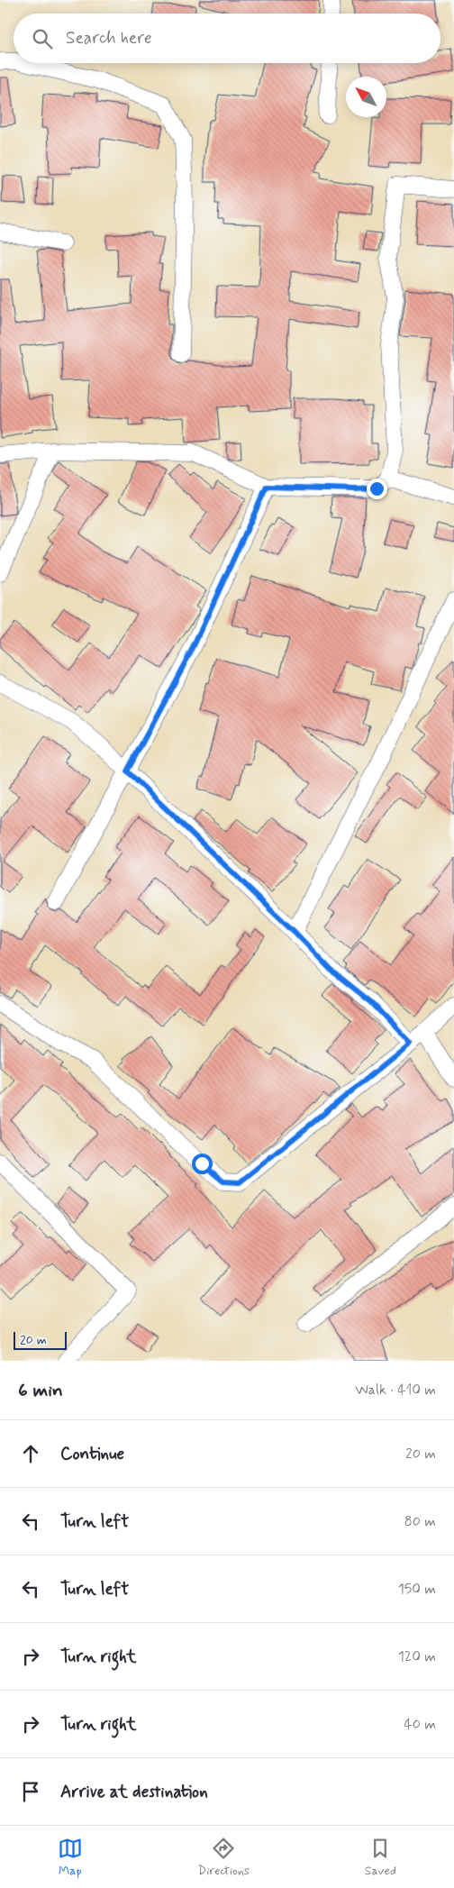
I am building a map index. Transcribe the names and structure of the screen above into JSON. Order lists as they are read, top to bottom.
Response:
{
  "scale_bar": "20 m",
  "north": "top left",
  "page": {
    "search": "Search here",
    "scale": "20 m",
    "heading": ["6 min", "Walk · 410 m"],
    "list": [
      ["Continue", "20 m"],
      ["Turn left", "80 m"],
      ["Turn left", "150 m"],
      ["Turn right", "120 m"],
      ["Turn right", "40 m"],
      "Arrive at destination"
    ],
    "nav": ["Map", "Directions", "Saved"]
  }
}
